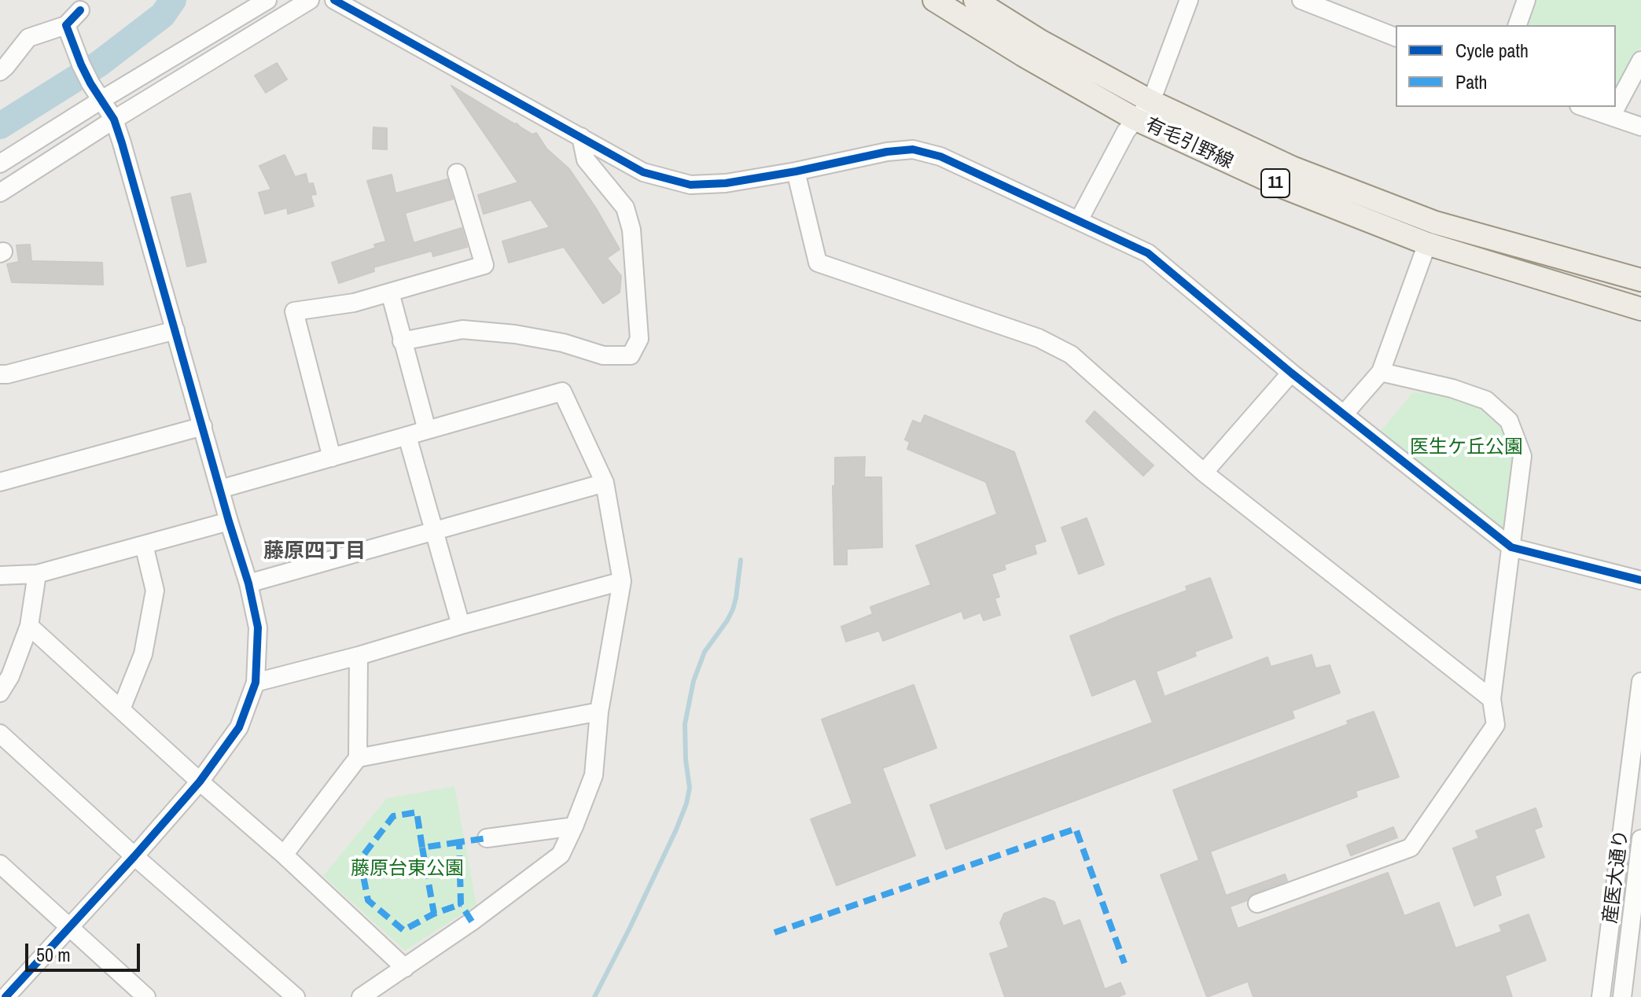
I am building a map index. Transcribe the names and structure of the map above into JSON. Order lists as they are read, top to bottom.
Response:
{
  "streets": {
    "main road": ["有毛引野線", "11"],
    "street": ["産医大通り"]
  },
  "districts": ["藤原四丁目"],
  "parks": ["医生ケ丘公園", "藤原台東公園"],
  "legend": ["Cycle path", "Path"],
  "scale_bar": "50 m"
}
